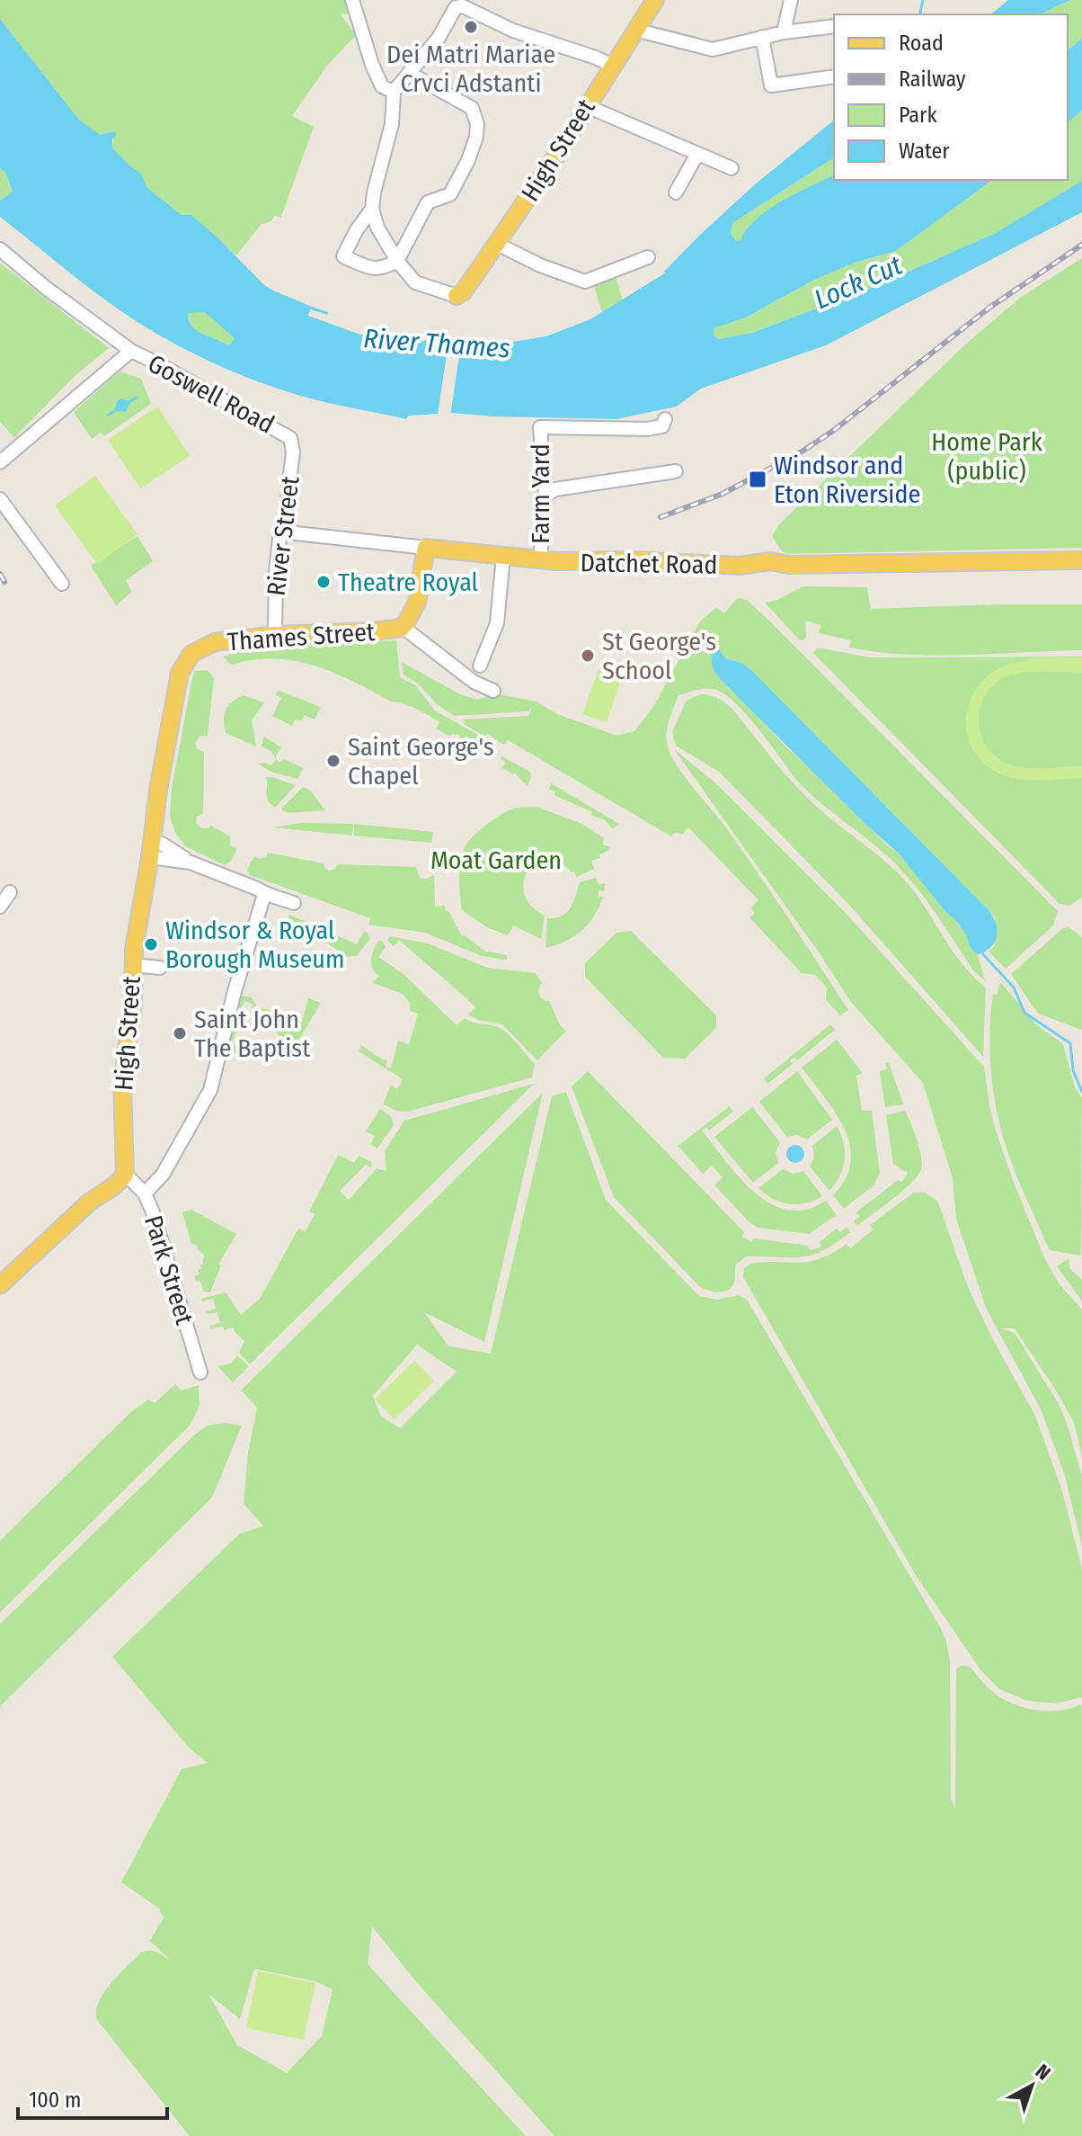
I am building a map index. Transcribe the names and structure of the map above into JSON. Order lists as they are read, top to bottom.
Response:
{
  "streets": {
    "main road": ["High Street", "Datchet Road", "Thames Street"],
    "street": [
      "Goswell Road",
      "Farm Yard",
      "River Street",
      "Park Street"
    ]
  },
  "crossings": [
    ["High Street", "Thames Street"],
    ["High Street", "Park Street"],
    ["Goswell Road", "River Street"],
    ["Farm Yard", "Datchet Road"],
    ["River Street", "Thames Street"],
    ["Datchet Road", "Thames Street"]
  ],
  "water": ["Lock Cut", "River Thames"],
  "parks": ["Home Park (public)", "Moat Garden"],
  "places": {
    "other": [
      "Dei Matri Mariae Crvci Adstanti",
      "Theatre Royal",
      "St George's School",
      "Saint George's Chapel",
      "Windsor & Royal Borough Museum",
      "Saint John The Baptist"
    ],
    "transit": ["Windsor and Eton Riverside"]
  },
  "legend": [
    "Road",
    "Railway",
    "Park",
    "Water"
  ],
  "scale_bar": "100 m",
  "north": "top right"
}
